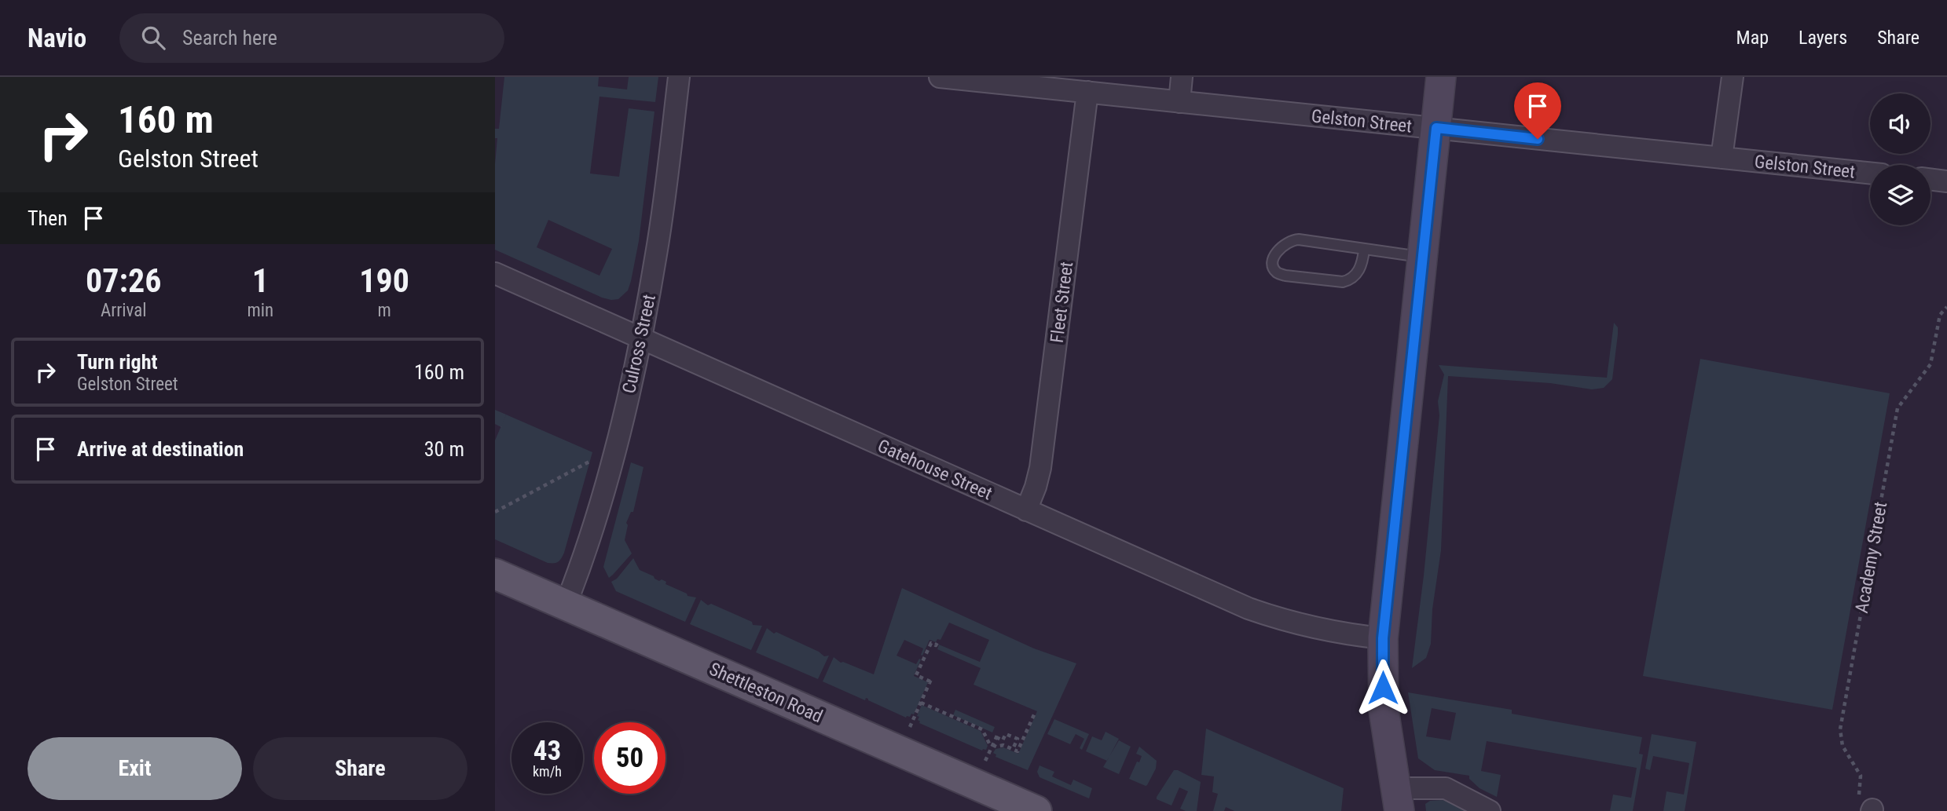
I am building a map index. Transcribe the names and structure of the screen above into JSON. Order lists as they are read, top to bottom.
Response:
{
  "streets": {
    "main road": ["Shettleston Road"],
    "street": [
      "Gelston Street",
      "Fleet Street",
      "Culross Street",
      "Gatehouse Street"
    ],
    "path": ["Academy Street"]
  },
  "crossings": [
    ["Gelston Street", "Fleet Street"],
    ["Fleet Street", "Gatehouse Street"],
    ["Culross Street", "Gatehouse Street"],
    ["Culross Street", "Shettleston Road"]
  ],
  "page": {
    "header": "Navio",
    "search": "Search here",
    "nav": ["Map", "Layers", "Share"],
    "turn": ["160 m", "Gelston Street"],
    "then": "Then",
    "eta": [
      "07:26",
      "Arrival",
      "1",
      "min",
      "190",
      "m"
    ],
    "list": [
      {
        "name": "Turn right",
        "note": "Gelston Street",
        "value": "160 m"
      },
      {
        "name": "Arrive at destination",
        "value": "30 m"
      }
    ],
    "speed": "43 km/h",
    "limit": "50",
    "buttons": ["Exit", "Share"]
  }
}
